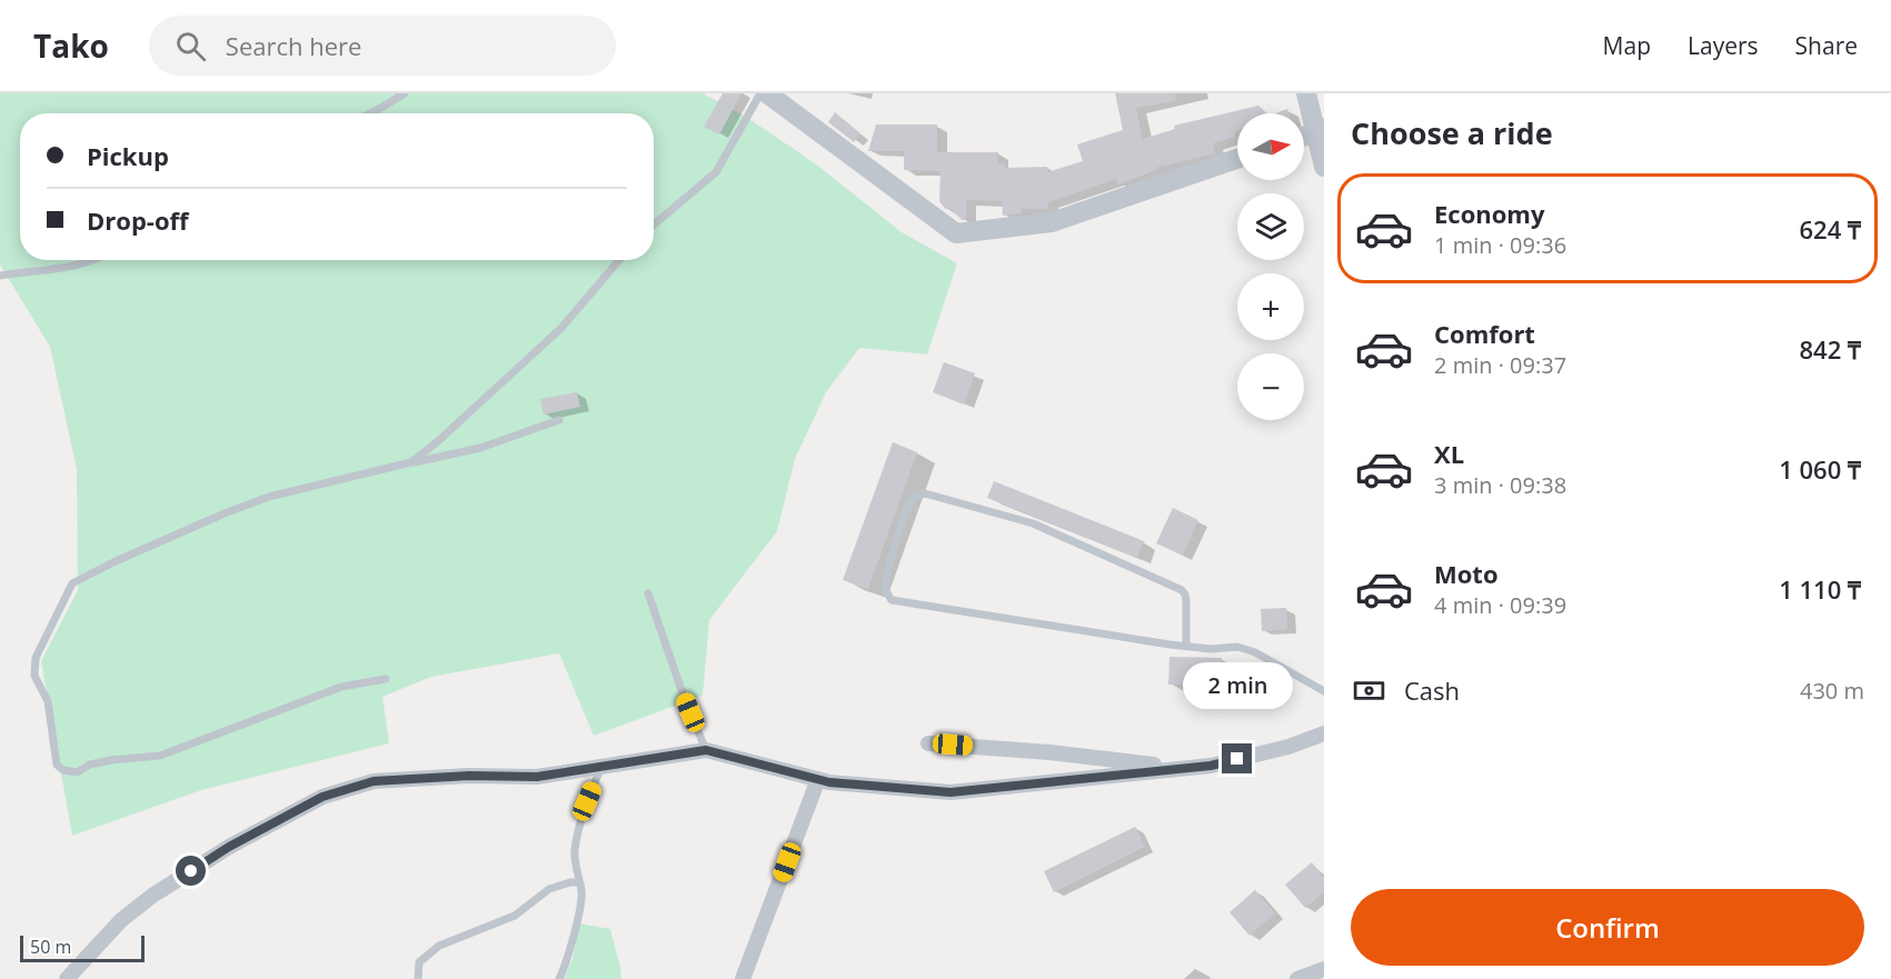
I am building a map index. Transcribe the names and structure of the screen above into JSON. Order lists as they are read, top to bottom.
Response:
{
  "scale_bar": "50 m",
  "north": "right",
  "page": {
    "header": "Tako",
    "search": "Search here",
    "nav": ["Map", "Layers", "Share"],
    "heading": "Choose a ride",
    "map_buttons": ["+", "−"],
    "banner": ["Pickup", "Drop-off"],
    "list": [
      {
        "name": "Economy",
        "note": "1 min · 09:36",
        "value": "624 ₸"
      },
      {
        "name": "Comfort",
        "note": "2 min · 09:37",
        "value": "842 ₸"
      },
      {
        "name": "XL",
        "note": "3 min · 09:38",
        "value": "1 060 ₸"
      },
      {
        "name": "Moto",
        "note": "4 min · 09:39",
        "value": "1 110 ₸"
      }
    ],
    "pay": ["Cash", "430 m"],
    "bubble": "2 min",
    "buttons": "Confirm",
    "scale": "50 m"
  }
}
